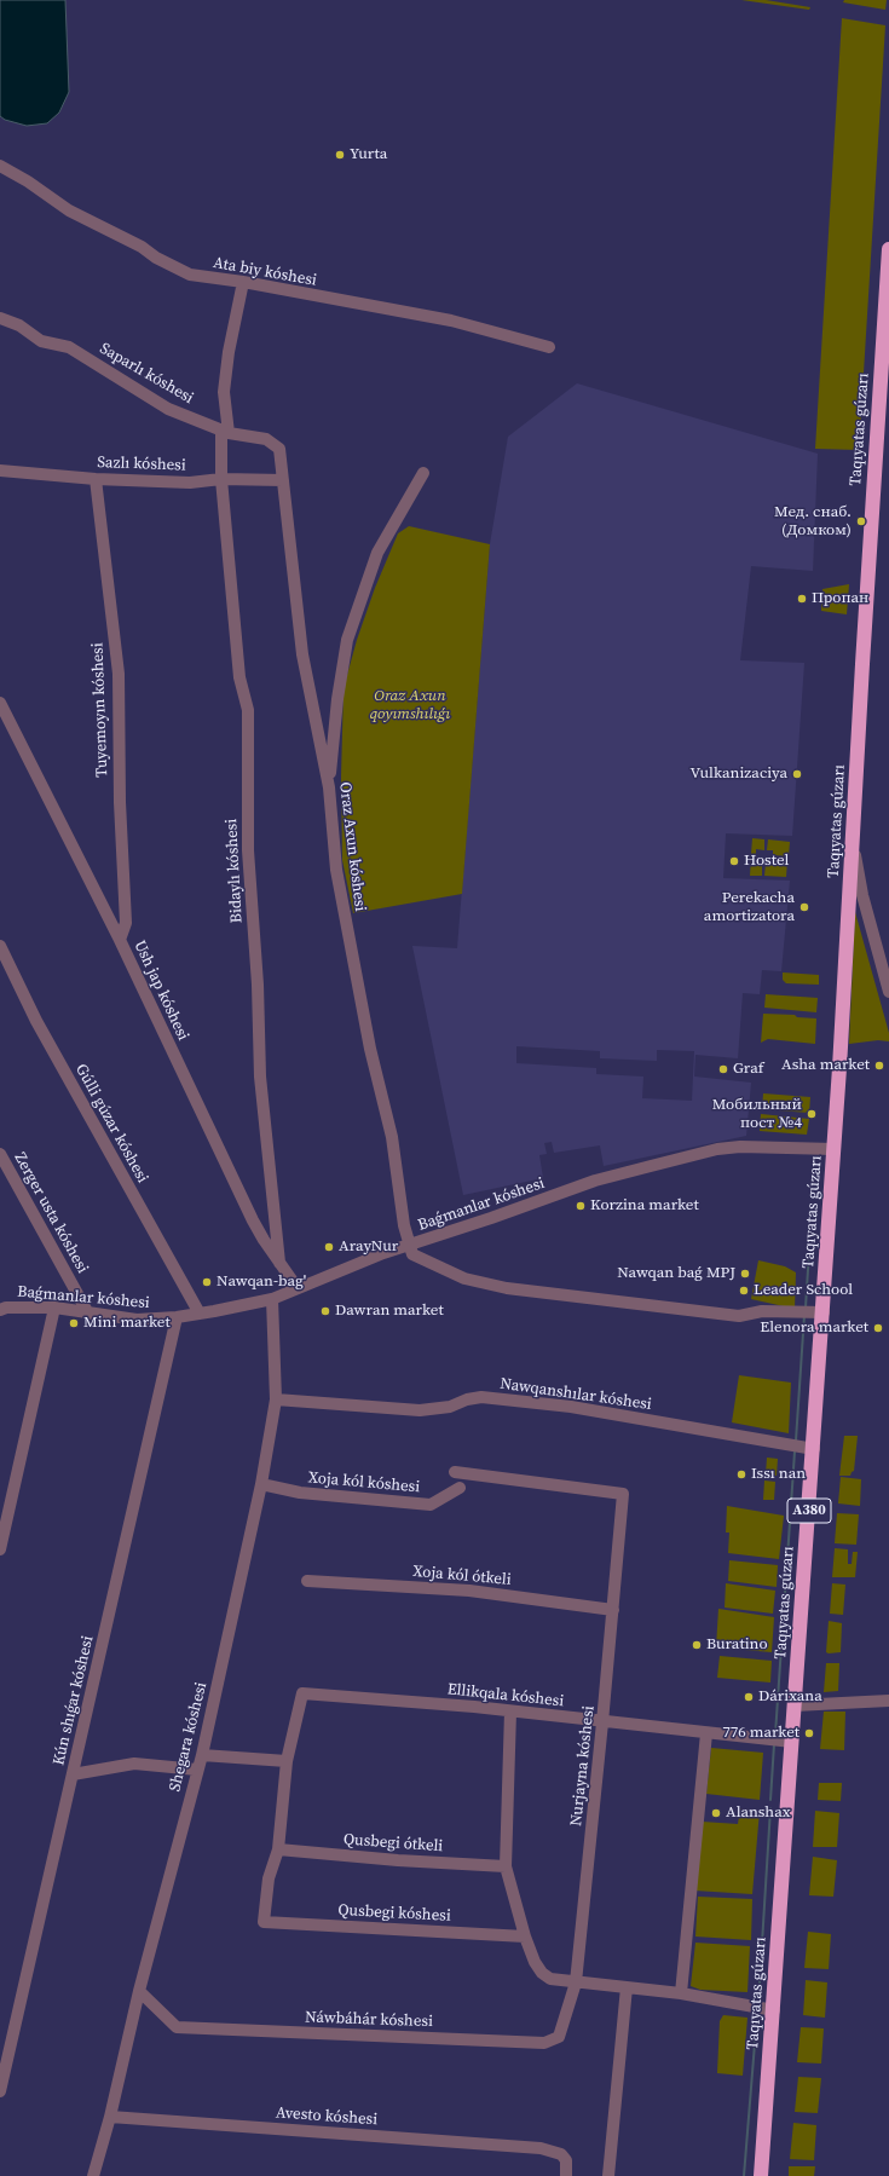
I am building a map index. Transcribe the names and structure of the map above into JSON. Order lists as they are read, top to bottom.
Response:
{
  "streets": {
    "highway": ["Taqıyatas gúzarı", "A380"],
    "street": [
      "Ata biy kóshesi",
      "Saparlı kóshesi",
      "Sazlı kóshesi",
      "Tuyemoyın kóshesi",
      "Oraz Axun kóshesi",
      "Bidaylı kóshesi",
      "Ush jap kóshesi",
      "Gúlli gúzar kóshesi",
      "Baǵmanlar kóshesi",
      "Zerger usta kóshesi",
      "Nawqanshılar kóshesi",
      "Xoja kól kóshesi",
      "Xoja kól ótkeli",
      "Ellikqala kóshesi",
      "Kún shıǵar kóshesi",
      "Shegara kóshesi",
      "Nurjayna kóshesi",
      "Qusbegi ótkeli",
      "Qusbegi kóshesi",
      "Náwbáhár kóshesi",
      "Avesto kóshesi"
    ]
  },
  "crossings": [
    ["Ata biy kóshesi", "Bidaylı kóshesi"],
    ["Saparlı kóshesi", "Oraz Axun kóshesi"],
    ["Saparlı kóshesi", "Bidaylı kóshesi"],
    ["Taqıyatas gúzarı", "Baǵmanlar kóshesi"],
    ["Taqıyatas gúzarı", "Nawqanshılar kóshesi"],
    ["Taqıyatas gúzarı", "Ellikqala kóshesi"],
    ["Sazlı kóshesi", "Tuyemoyın kóshesi"],
    ["Sazlı kóshesi", "Oraz Axun kóshesi"],
    ["Sazlı kóshesi", "Bidaylı kóshesi"],
    ["Tuyemoyın kóshesi", "Ush jap kóshesi"],
    ["Oraz Axun kóshesi", "Baǵmanlar kóshesi"],
    ["Bidaylı kóshesi", "Ush jap kóshesi"],
    ["Ush jap kóshesi", "Baǵmanlar kóshesi"],
    ["Gúlli gúzar kóshesi", "Baǵmanlar kóshesi"],
    ["Baǵmanlar kóshesi", "Zerger usta kóshesi"],
    ["Baǵmanlar kóshesi", "Kún shıǵar kóshesi"],
    ["Baǵmanlar kóshesi", "Shegara kóshesi"],
    ["Nawqanshılar kóshesi", "Shegara kóshesi"],
    ["Xoja kól kóshesi", "Shegara kóshesi"],
    ["Xoja kól ótkeli", "Nurjayna kóshesi"],
    ["Ellikqala kóshesi", "Nurjayna kóshesi"],
    ["Shegara kóshesi", "Náwbáhár kóshesi"],
    ["Shegara kóshesi", "Avesto kóshesi"],
    ["Nurjayna kóshesi", "Náwbáhár kóshesi"],
    ["Qusbegi ótkeli", "Qusbegi kóshesi"]
  ],
  "parks": ["Oraz Axun qoyımshılıǵı"],
  "places": [
    "Yurta",
    "Мед. снаб. (Домком)",
    "Пропан",
    "Vulkanizaciya",
    "Hostel",
    "Perekacha amortizatora",
    "Asha market",
    "Graf",
    "Мобильный пост №4",
    "Korzina market",
    "ArayNur",
    "Nawqan baǵ MPJ",
    "Nawqan-bag'",
    "Leader School",
    "Dawran market",
    "Mini market",
    "Elenora market",
    "Issı nan",
    "Buratino",
    "Dárixana",
    "776 market",
    "Alanshax"
  ]
}
